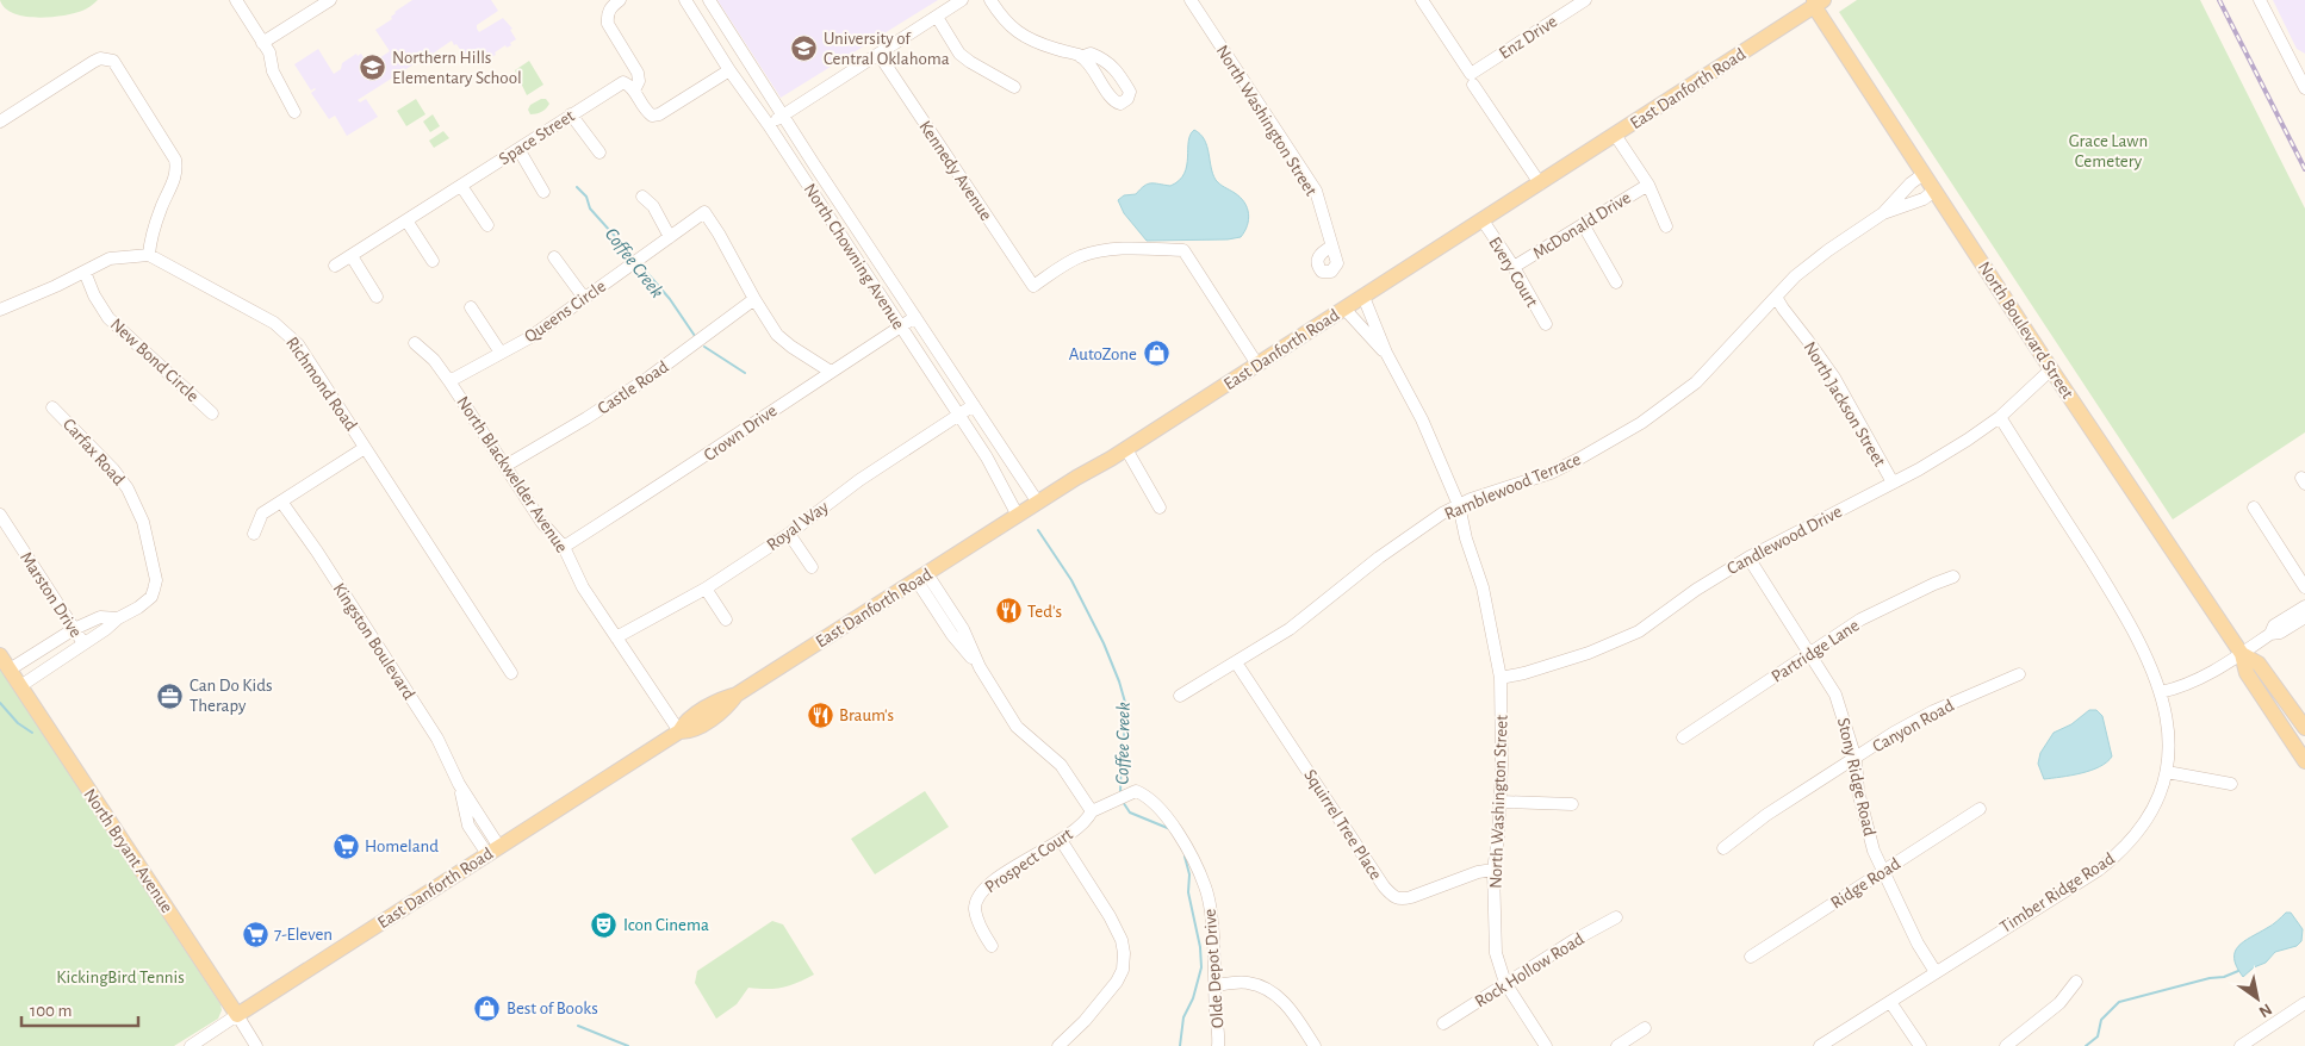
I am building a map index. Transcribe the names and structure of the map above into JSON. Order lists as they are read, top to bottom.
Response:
{
  "streets": {
    "main road": ["East Danforth Road", "North Boulevard Street", "North Bryant Avenue"],
    "street": [
      "Enz Drive",
      "North Washington Street",
      "Space Street",
      "Kennedy Avenue",
      "McDonald Drive",
      "North Chowning Avenue",
      "Every Court",
      "Queens Circle",
      "New Bond Circle",
      "Richmond Road",
      "Castle Road",
      "North Jackson Street",
      "Crown Drive",
      "Carfax Road",
      "North Blackwelder Avenue",
      "Ramblewood Terrace",
      "Royal Way",
      "Candlewood Drive",
      "Marston Drive",
      "Kingston Boulevard",
      "Partridge Lane",
      "Canyon Road",
      "Stony Ridge Road",
      "Squirrel Tree Place",
      "Prospect Court",
      "Ridge Road",
      "Timber Ridge Road",
      "Olde Depot Drive",
      "Rock Hollow Road"
    ]
  },
  "crossings": [
    ["East Danforth Road", "North Washington Street"],
    ["East Danforth Road", "Kennedy Avenue"],
    ["East Danforth Road", "North Chowning Avenue"],
    ["East Danforth Road", "Every Court"],
    ["East Danforth Road", "North Boulevard Street"],
    ["East Danforth Road", "North Blackwelder Avenue"],
    ["East Danforth Road", "Kingston Boulevard"],
    ["East Danforth Road", "North Bryant Avenue"],
    ["North Washington Street", "Ramblewood Terrace"],
    ["North Washington Street", "Candlewood Drive"],
    ["North Washington Street", "Squirrel Tree Place"],
    ["North Washington Street", "Rock Hollow Road"],
    ["McDonald Drive", "Every Court"],
    ["North Chowning Avenue", "Crown Drive"],
    ["North Chowning Avenue", "Royal Way"],
    ["Queens Circle", "Castle Road"],
    ["Queens Circle", "North Blackwelder Avenue"],
    ["North Boulevard Street", "Ramblewood Terrace"],
    ["North Boulevard Street", "Candlewood Drive"],
    ["Castle Road", "North Blackwelder Avenue"],
    ["North Jackson Street", "Ramblewood Terrace"],
    ["North Jackson Street", "Candlewood Drive"],
    ["Crown Drive", "North Blackwelder Avenue"],
    ["Carfax Road", "Marston Drive"],
    ["Carfax Road", "North Bryant Avenue"],
    ["North Blackwelder Avenue", "Royal Way"],
    ["Ramblewood Terrace", "Squirrel Tree Place"],
    ["Candlewood Drive", "Stony Ridge Road"],
    ["Candlewood Drive", "Timber Ridge Road"],
    ["Partridge Lane", "Stony Ridge Road"],
    ["Canyon Road", "Stony Ridge Road"],
    ["Stony Ridge Road", "Ridge Road"],
    ["Stony Ridge Road", "Timber Ridge Road"],
    ["Prospect Court", "Olde Depot Drive"]
  ],
  "water": ["Coffee Creek"],
  "parks": ["Grace Lawn Cemetery", "KickingBird Tennis"],
  "places": {
    "school or university": ["University of Central Oklahoma", "Northern Hills Elementary School"],
    "shop": ["AutoZone", "Best of Books"],
    "restaurant": ["Ted's", "Braum's"],
    "office": ["Can Do Kids Therapy"],
    "supermarket": ["Homeland", "7-Eleven"],
    "theatre": ["Icon Cinema"]
  },
  "scale_bar": "100 m",
  "north": "bottom right"
}
